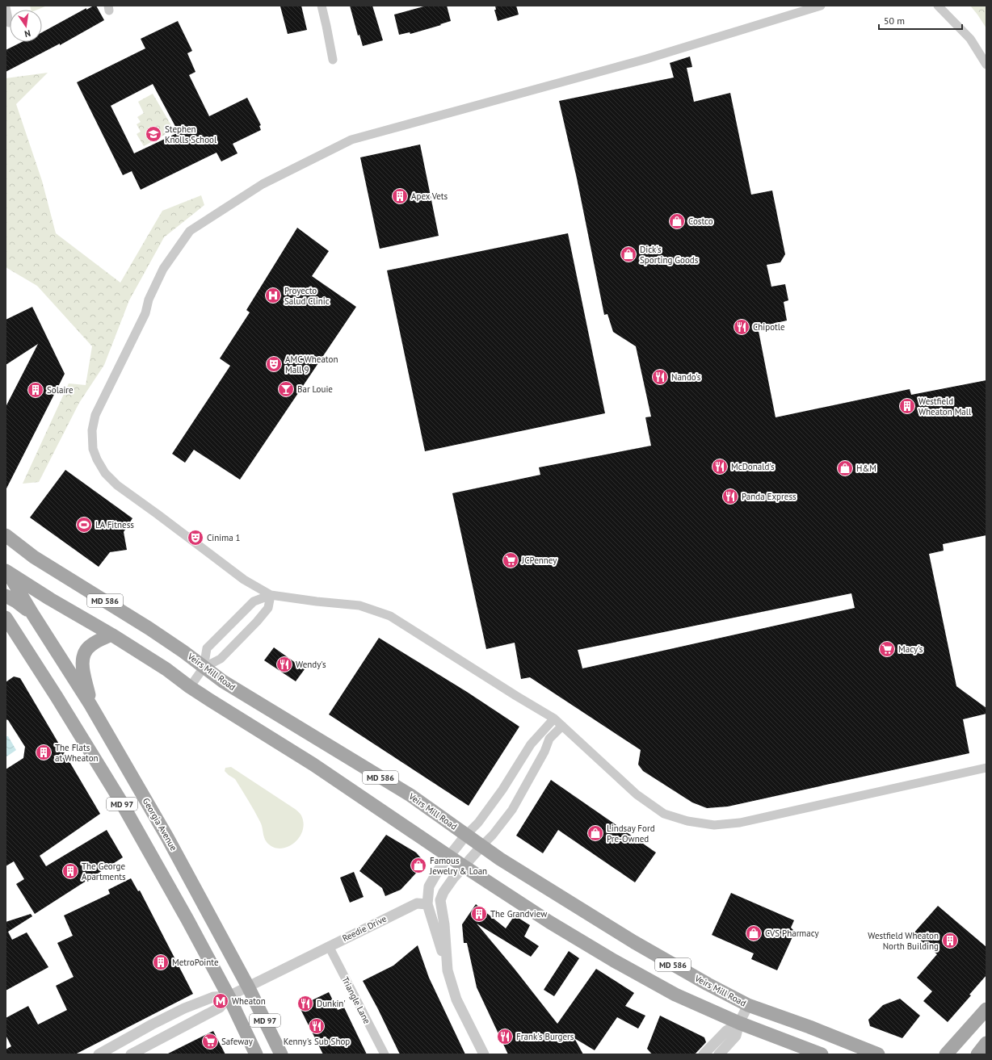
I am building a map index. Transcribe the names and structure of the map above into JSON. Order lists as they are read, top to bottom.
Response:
{
  "streets": {
    "main road": [
      "MD 586",
      "Veirs Mill Road",
      "MD 97",
      "Georgia Avenue"
    ],
    "street": ["Reedie Drive", "Triangle Lane"]
  },
  "crossings": [
    ["MD 586", "Georgia Avenue"],
    ["MD 97", "Reedie Drive"],
    ["Georgia Avenue", "Reedie Drive"],
    ["Reedie Drive", "Triangle Lane"]
  ],
  "places": {
    "school or university": ["Stephen Knolls School"],
    "building": [
      "Apex Vets",
      "Solaire",
      "Westfield Wheaton Mall",
      "The Flats at Wheaton",
      "The George Apartments",
      "The Grandview",
      "Westfield Wheaton North Building",
      "MetroPointe"
    ],
    "shop": [
      "Costco",
      "Dick's Sporting Goods",
      "H&M",
      "Lindsay Ford Pre-Owned",
      "Famous Jewelry & Loan",
      "CVS Pharmacy"
    ],
    "hospital": ["Proyecto Salud Clinic"],
    "restaurant": [
      "Chipotle",
      "Nando's",
      "McDonald's",
      "Panda Express",
      "Wendy's",
      "Dunkin'",
      "Kenny's Sub Shop",
      "Frank's Burgers"
    ],
    "theatre": ["AMC Wheaton Mall 9", "Cinima 1"],
    "bar": ["Bar Louie"],
    "sports": ["LA Fitness"],
    "supermarket": ["JCPenney", "Macy's", "Safeway"],
    "metro station": ["Wheaton"]
  },
  "scale_bar": "50 m",
  "north": "bottom"
}
